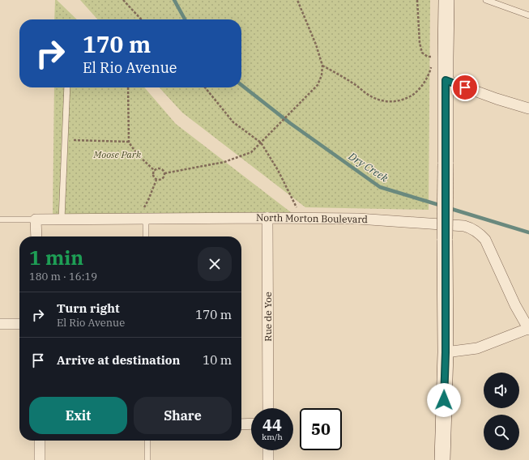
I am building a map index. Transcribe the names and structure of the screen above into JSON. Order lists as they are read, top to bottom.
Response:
{
  "streets": {
    "street": ["North Morton Boulevard", "Rue de Yoe"]
  },
  "crossings": [
    ["North Morton Boulevard", "Rue de Yoe"]
  ],
  "water": ["Dry Creek"],
  "parks": ["Moose Park"],
  "page": {
    "turn": ["170 m", "El Rio Avenue"],
    "heading": ["1 min", "180 m · 16:19"],
    "list": [
      {
        "name": "Turn right",
        "note": "El Rio Avenue",
        "value": "170 m"
      },
      {
        "name": "Arrive at destination",
        "value": "10 m"
      }
    ],
    "buttons": ["Exit", "Share"],
    "speed": "44 km/h",
    "limit": "50"
  }
}
